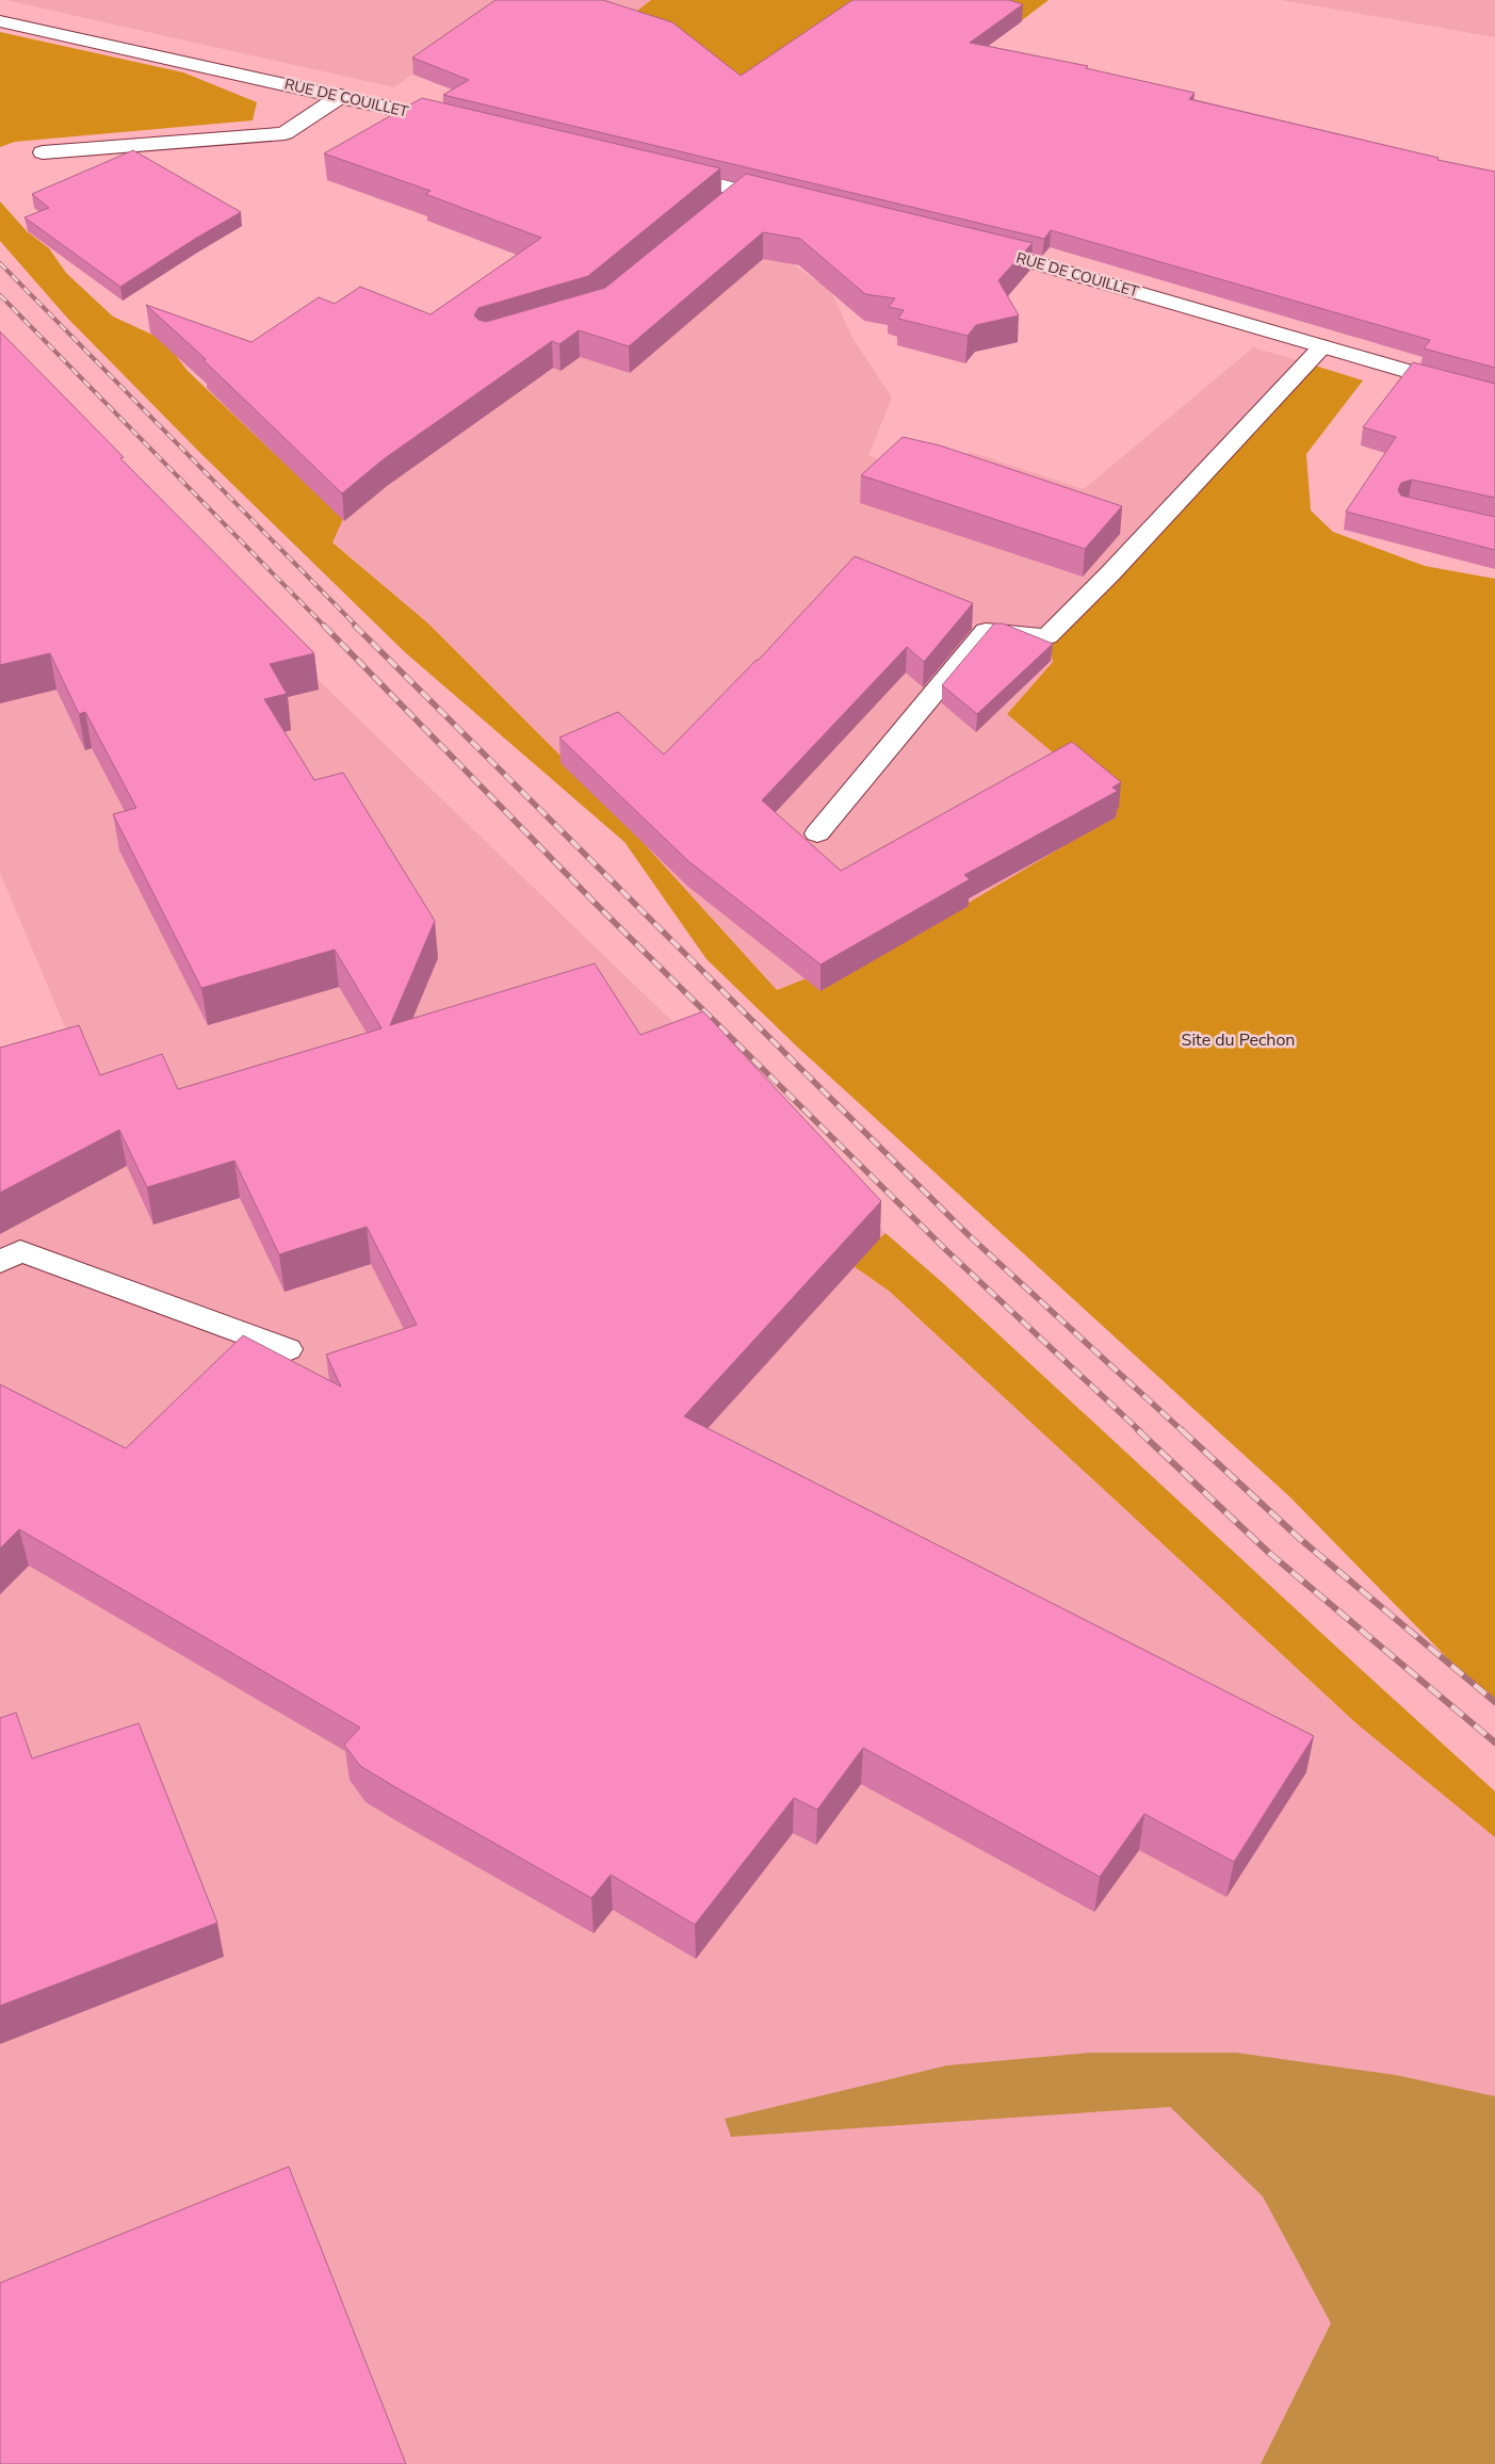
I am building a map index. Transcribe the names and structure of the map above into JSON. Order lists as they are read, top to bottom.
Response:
{
  "streets": {
    "street": ["RUE DE COUILLET"]
  },
  "parks": ["Site du Pechon"]
}
